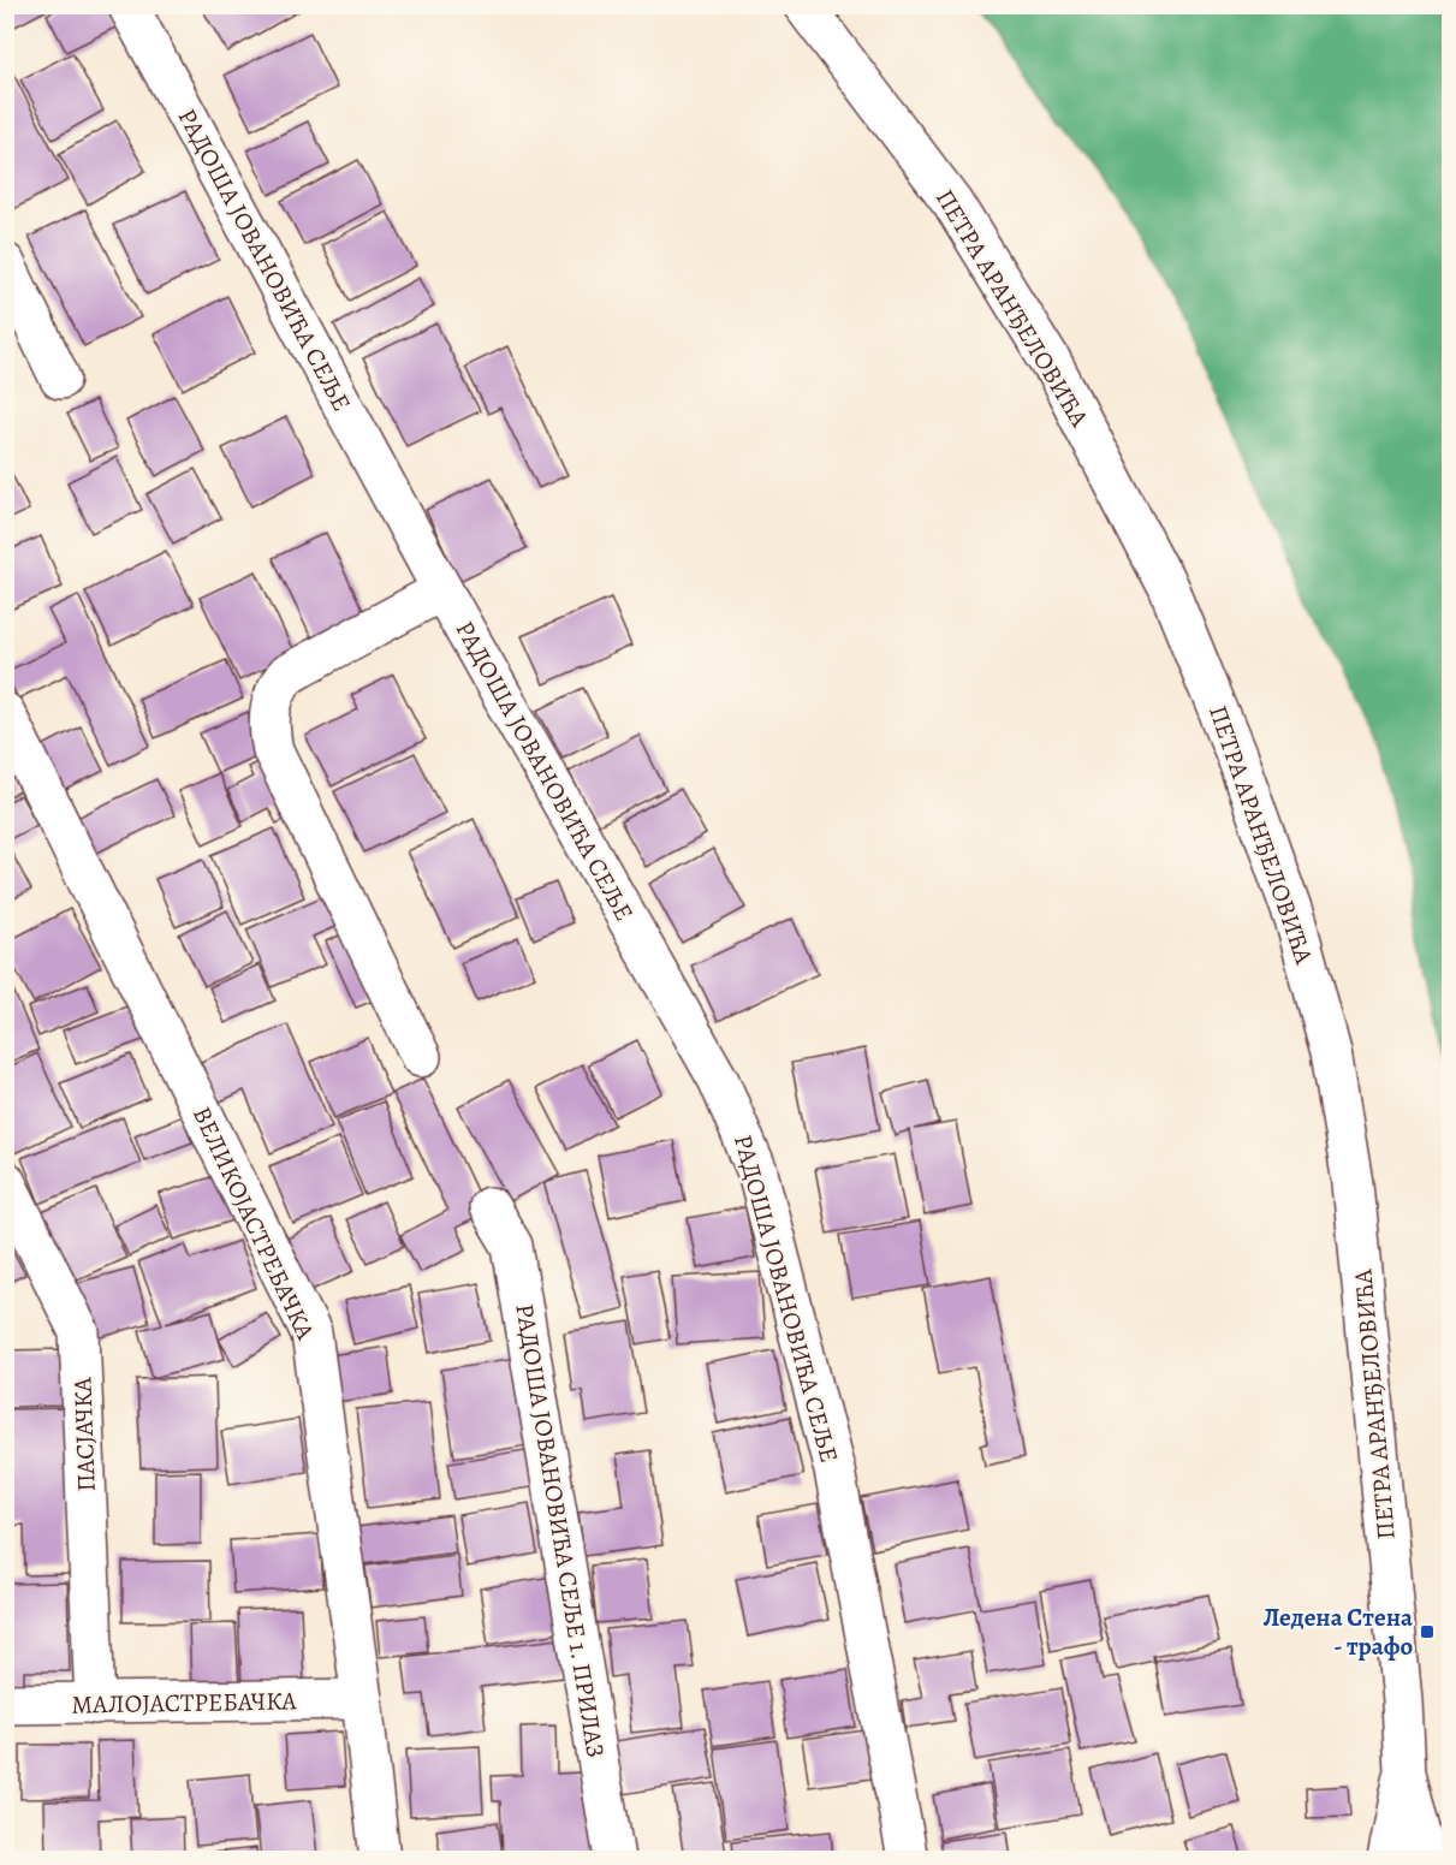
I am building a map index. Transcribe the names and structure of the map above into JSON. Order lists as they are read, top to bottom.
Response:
{
  "streets": {
    "street": [
      "РАДОША ЈОВАНОВИЋА СЕЉЕ",
      "ПЕТРА АРАНЂЕЛОВИЋА",
      "ВЕЛИКОЈАСТРЕБАЧКА",
      "ПАСЈАЧКА",
      "РАДОША ЈОВАНОВИЋА СЕЉЕ 1. ПРИЛАЗ",
      "МАЛОЈАСТРЕБАЧКА"
    ]
  },
  "crossings": [
    ["ВЕЛИКОЈАСТРЕБАЧКА", "МАЛОЈАСТРЕБАЧКА"],
    ["ПАСЈАЧКА", "МАЛОЈАСТРЕБАЧКА"]
  ],
  "places": {
    "transit": ["Ледена Стена - трафо"]
  }
}
